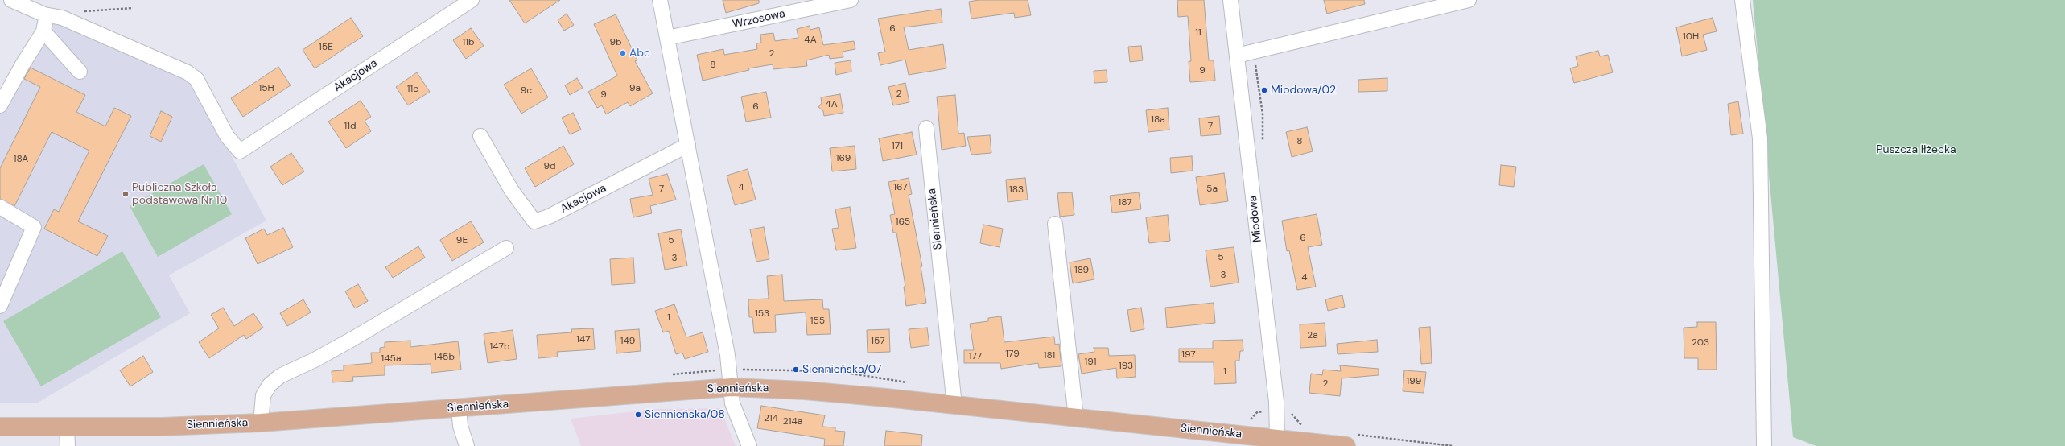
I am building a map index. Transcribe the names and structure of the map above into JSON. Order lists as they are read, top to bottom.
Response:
{
  "streets": {
    "main road": ["Siennieńska"],
    "street": ["Wrzosowa", "Akacjowa", "Miodowa"]
  },
  "crossings": [
    ["Siennieńska", "Miodowa"]
  ],
  "parks": ["Puszcza Iłżecka"],
  "places": [
    "Abc",
    "Miodowa/02",
    "Publiczna Szkoła podstawowa Nr 10",
    "Siennieńska/07",
    "Siennieńska/08"
  ],
  "house_numbers": [
    "6",
    "11",
    "10H",
    "4A",
    "11b",
    "9b",
    "15E",
    "2",
    "8",
    "9",
    "15H",
    "9a",
    "11c",
    "9c",
    "2",
    "9",
    "4A",
    "6",
    "18a",
    "11d",
    "7",
    "8",
    "171",
    "169",
    "18A",
    "9d",
    "4",
    "167",
    "7",
    "5a",
    "183",
    "187",
    "165",
    "6",
    "9E",
    "5",
    "5",
    "3",
    "189",
    "3",
    "4",
    "153",
    "1",
    "155",
    "2a",
    "147",
    "149",
    "157",
    "203",
    "147b",
    "179",
    "197",
    "181",
    "177",
    "145b",
    "145a",
    "191",
    "193",
    "1",
    "199",
    "2",
    "214",
    "214a"
  ]
}
